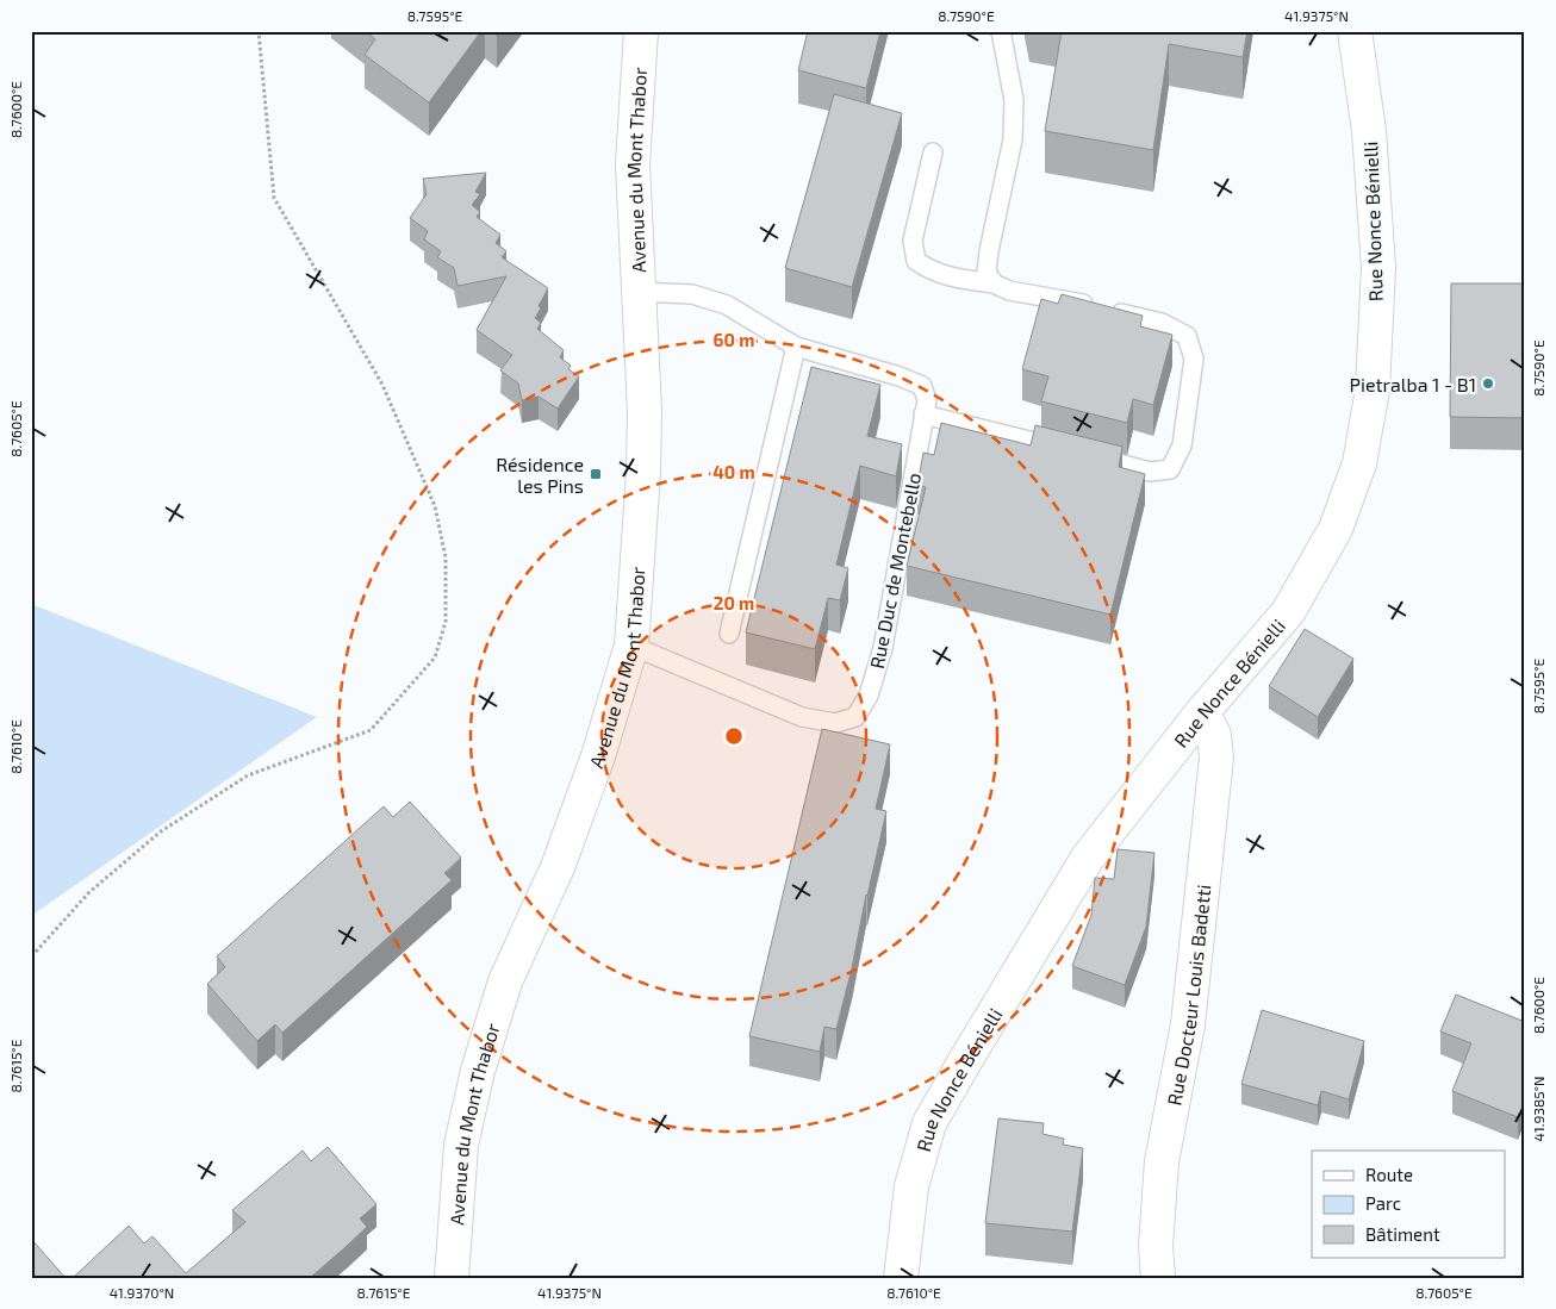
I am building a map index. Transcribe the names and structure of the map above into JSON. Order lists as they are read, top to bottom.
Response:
{
  "streets": {
    "street": ["Avenue du Mont Thabor", "Rue Nonce Bénielli", "Rue Docteur Louis Badetti"],
    "lane": ["Rue Duc de Montebello"]
  },
  "crossings": [
    ["Avenue du Mont Thabor", "Rue Duc de Montebello"],
    ["Rue Nonce Bénielli", "Rue Docteur Louis Badetti"]
  ],
  "places": {
    "other": ["Pietralba 1 - B1"],
    "transit": ["Résidence les Pins"]
  },
  "legend": ["Route", "Parc", "Bâtiment"],
  "coordinates": [
    "8.7595°E",
    "8.7590°E",
    "41.9375°N",
    "8.7600°E",
    "8.7605°E",
    "8.7610°E",
    "8.7615°E",
    "41.9385°N",
    "41.9370°N"
  ],
  "rings": ["60 m", "40 m", "20 m"]
}
